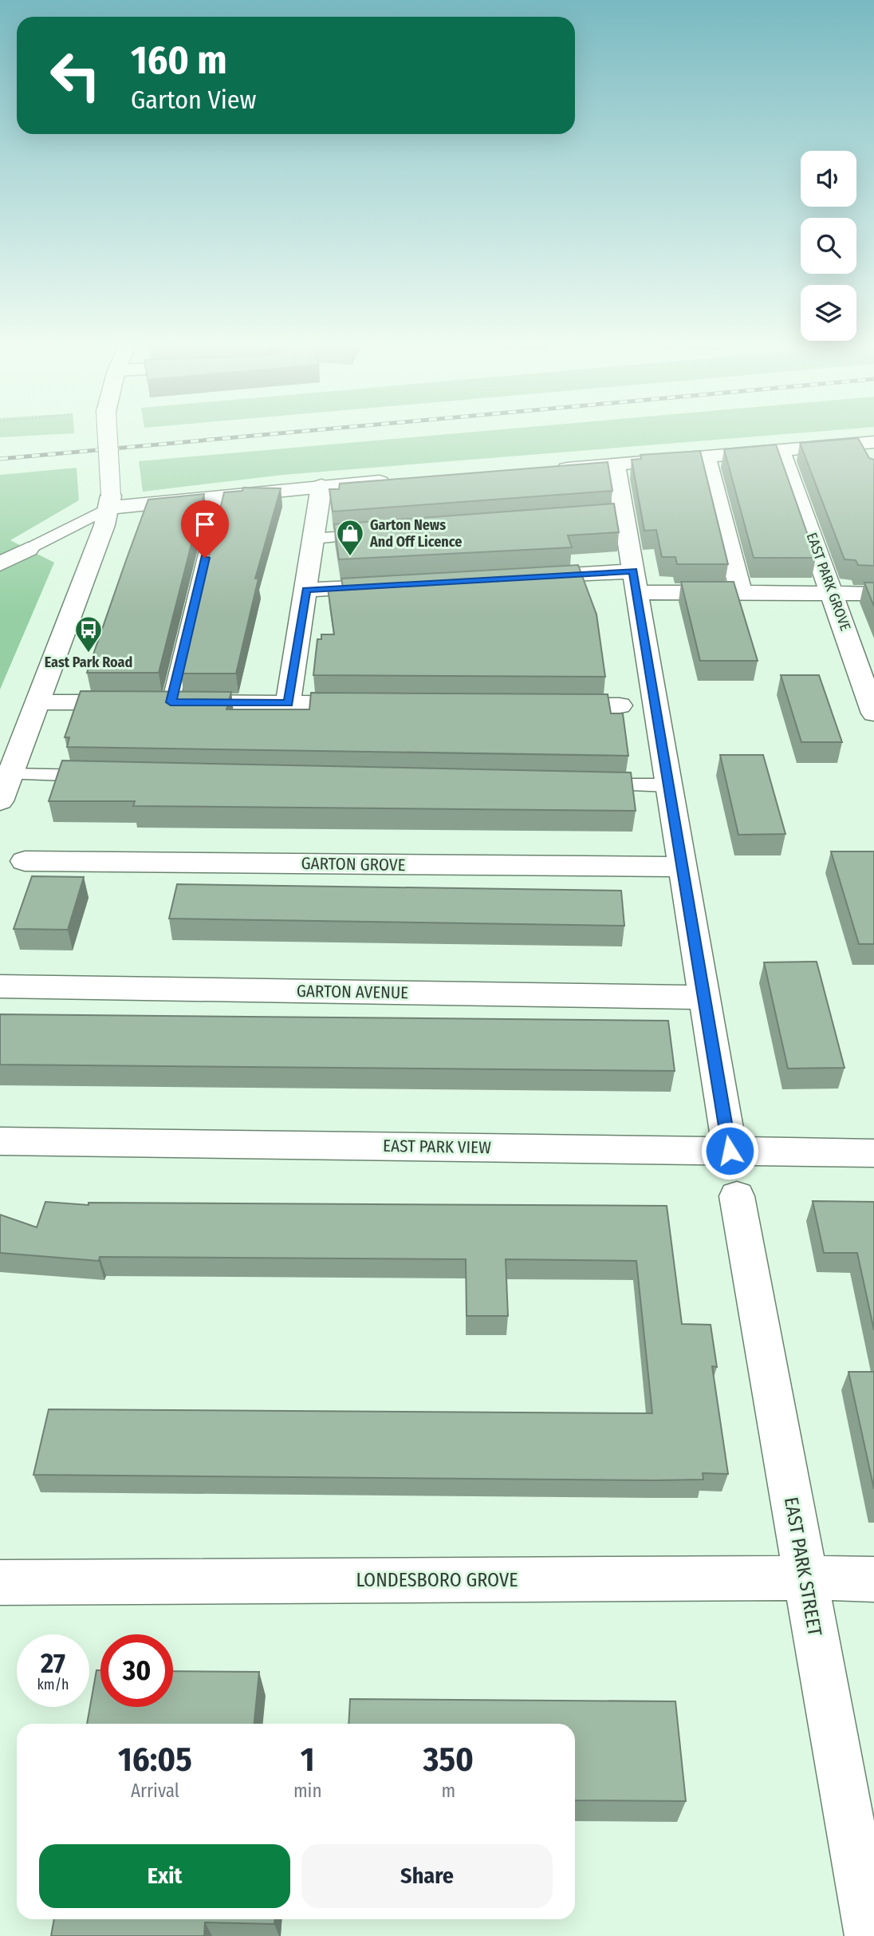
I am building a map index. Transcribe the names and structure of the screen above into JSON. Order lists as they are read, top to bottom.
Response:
{
  "streets": {
    "street": [
      "EAST PARK GROVE",
      "GARTON GROVE",
      "GARTON AVENUE",
      "EAST PARK VIEW",
      "EAST PARK STREET",
      "LONDESBORO GROVE"
    ]
  },
  "crossings": [
    ["EAST PARK STREET", "LONDESBORO GROVE"]
  ],
  "places": {
    "shop": ["Garton News And Off Licence"],
    "bus stop": ["East Park Road"]
  },
  "page": {
    "turn": ["160 m", "Garton View"],
    "speed": "27 km/h",
    "limit": "30",
    "eta": [
      "16:05",
      "Arrival",
      "1",
      "min",
      "350",
      "m"
    ],
    "buttons": ["Exit", "Share"]
  }
}
